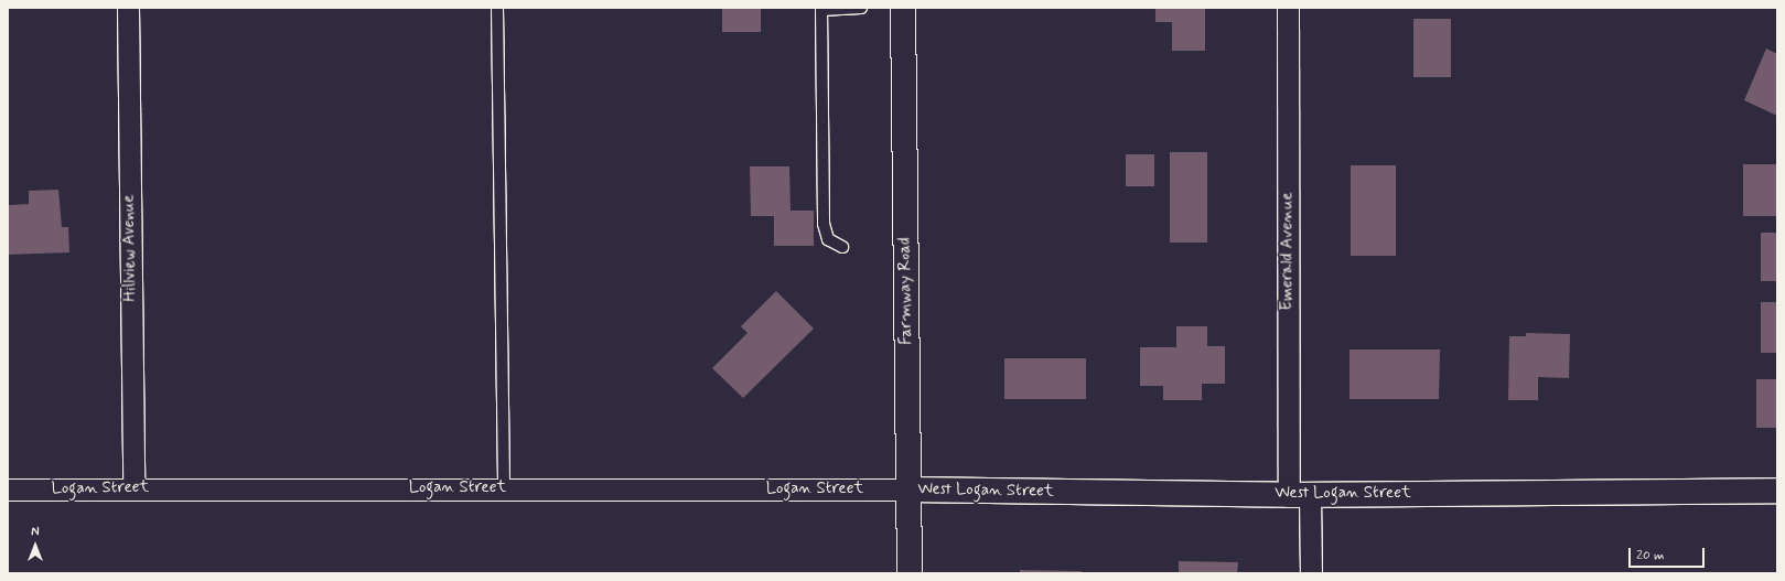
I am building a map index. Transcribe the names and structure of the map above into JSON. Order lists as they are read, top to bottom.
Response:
{
  "streets": {
    "street": [
      "Hillview Avenue",
      "Emerald Avenue",
      "Farmway Road",
      "Logan Street",
      "West Logan Street"
    ]
  },
  "crossings": [
    ["Hillview Avenue", "Logan Street"],
    ["Emerald Avenue", "West Logan Street"],
    ["Farmway Road", "Logan Street"],
    ["Farmway Road", "West Logan Street"],
    ["Logan Street", "West Logan Street"]
  ],
  "scale_bar": "20 m",
  "north": "top"
}
